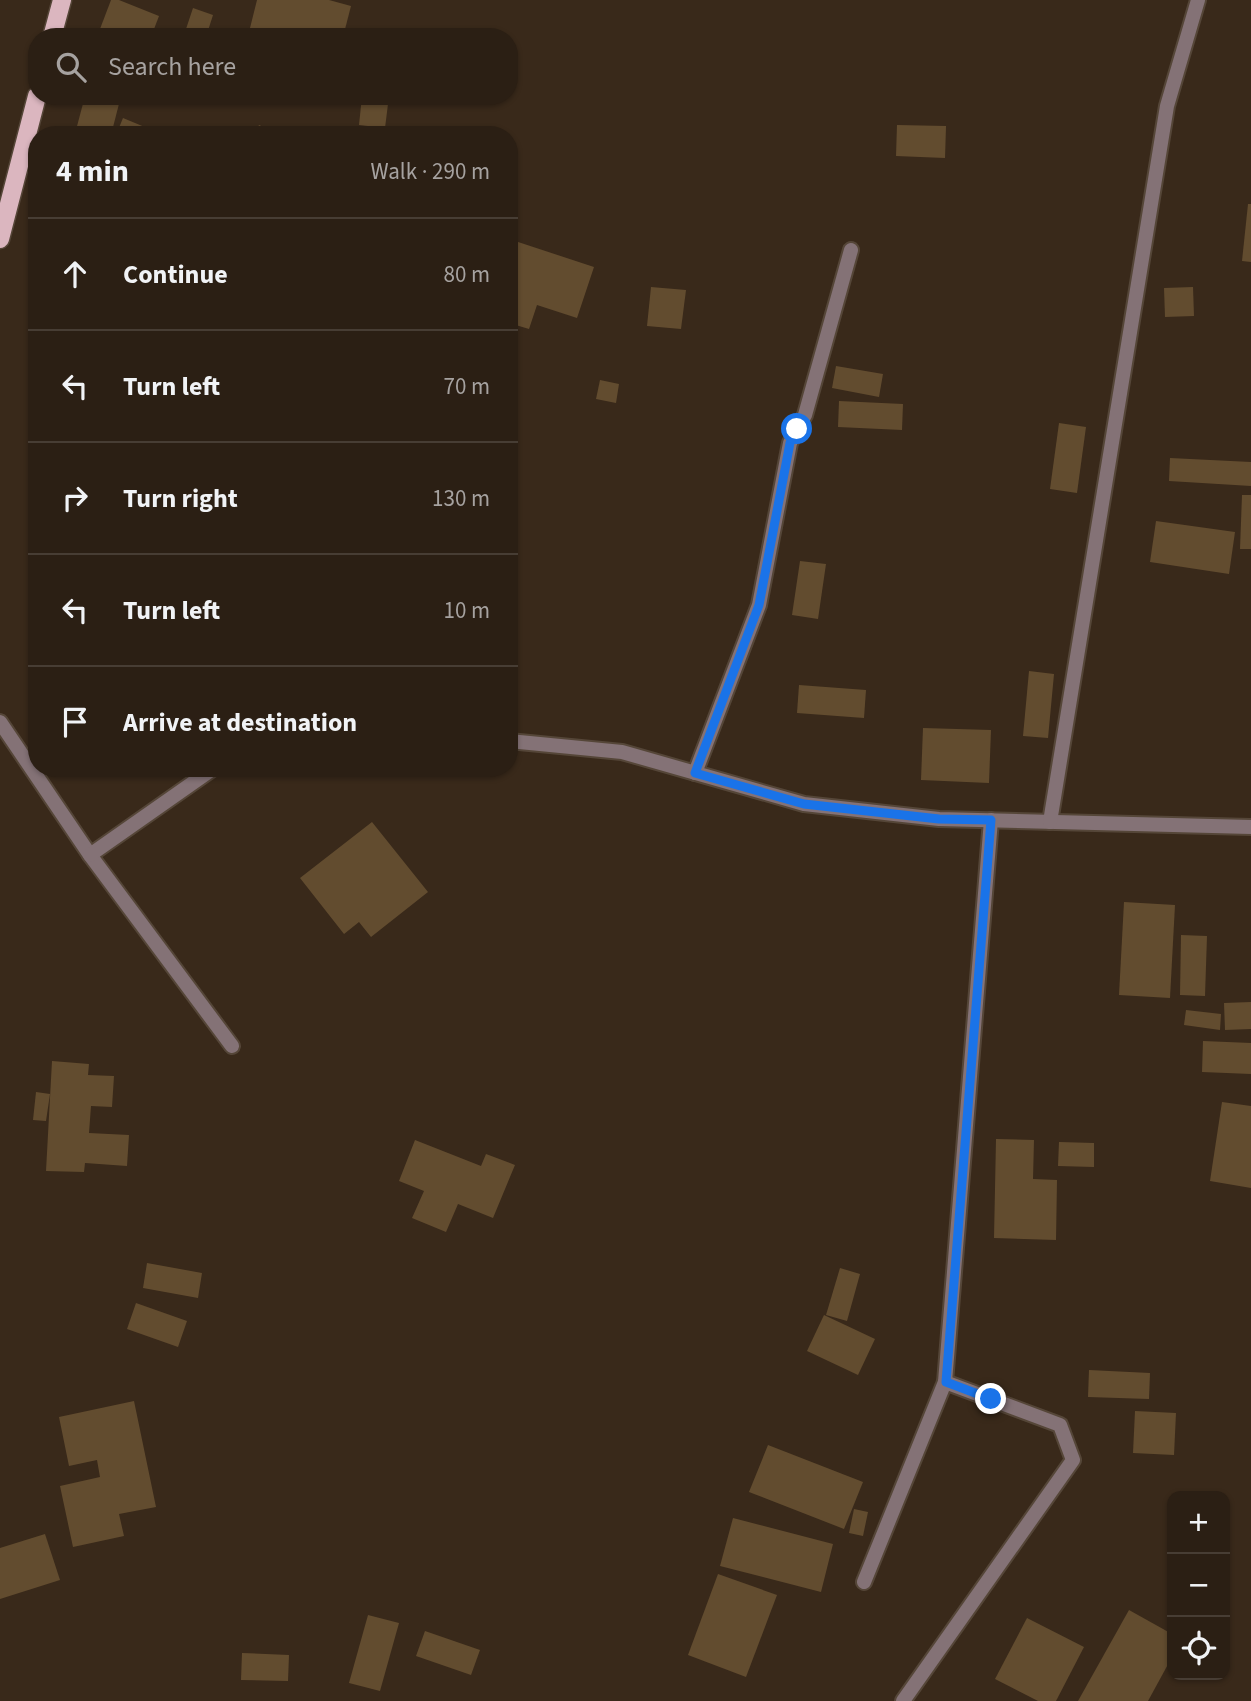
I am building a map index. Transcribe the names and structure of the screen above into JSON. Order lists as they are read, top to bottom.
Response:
{
  "page": {
    "search": "Search here",
    "heading": ["4 min", "Walk · 290 m"],
    "list": [
      ["Continue", "80 m"],
      ["Turn left", "70 m"],
      ["Turn right", "130 m"],
      ["Turn left", "10 m"],
      "Arrive at destination"
    ],
    "map_buttons": ["+", "−"]
  }
}
